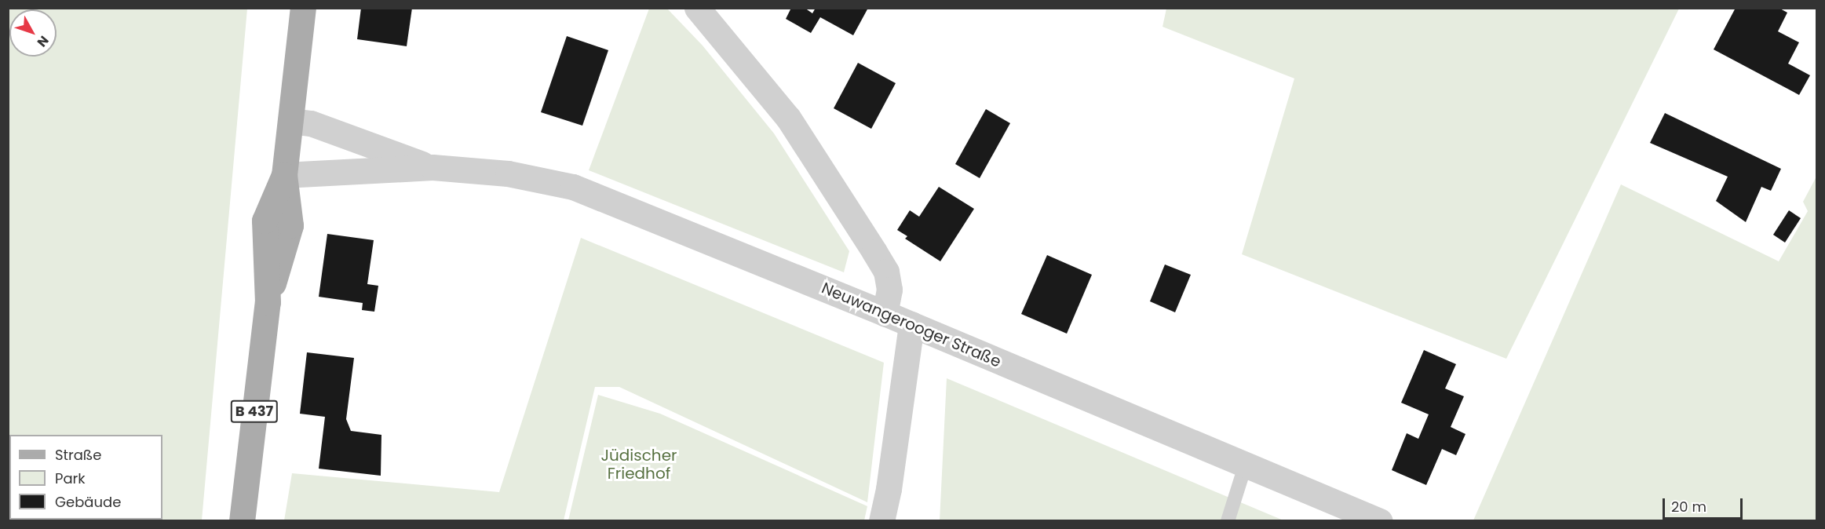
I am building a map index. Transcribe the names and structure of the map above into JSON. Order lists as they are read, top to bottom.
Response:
{
  "streets": {
    "main road": ["B 437"],
    "street": ["Neuwangerooger Straße"]
  },
  "crossings": [
    ["Neuwangerooger Straße", "B 437"]
  ],
  "parks": ["Jüdischer Friedhof"],
  "legend": ["Straße", "Park", "Gebäude"],
  "scale_bar": "20 m",
  "north": "bottom right"
}
